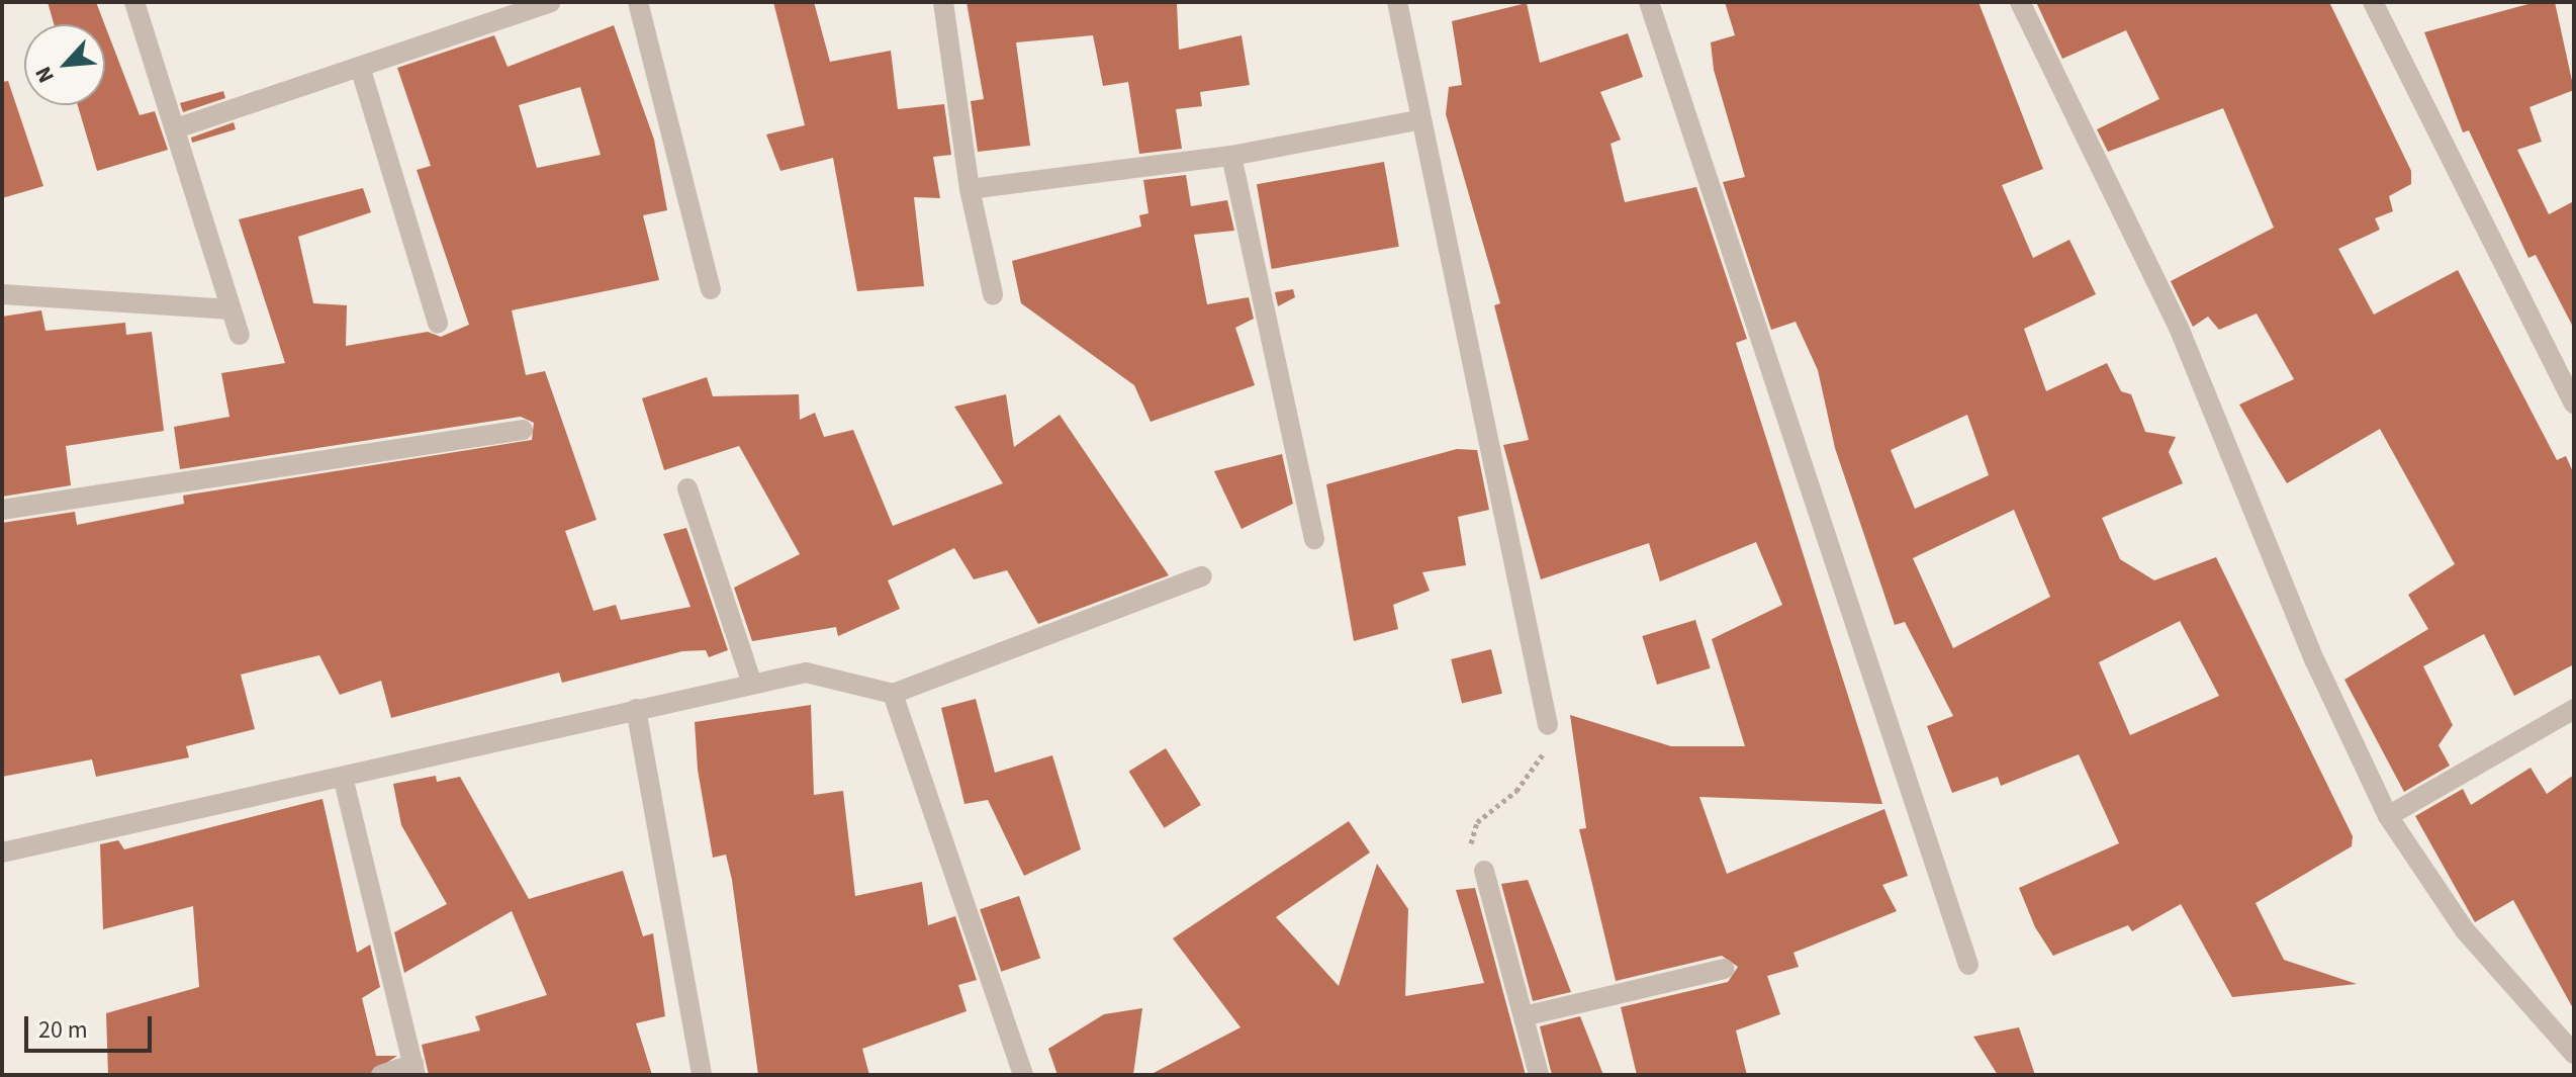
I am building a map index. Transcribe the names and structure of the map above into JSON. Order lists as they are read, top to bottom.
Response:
{
  "scale_bar": "20 m",
  "north": "bottom left"
}
